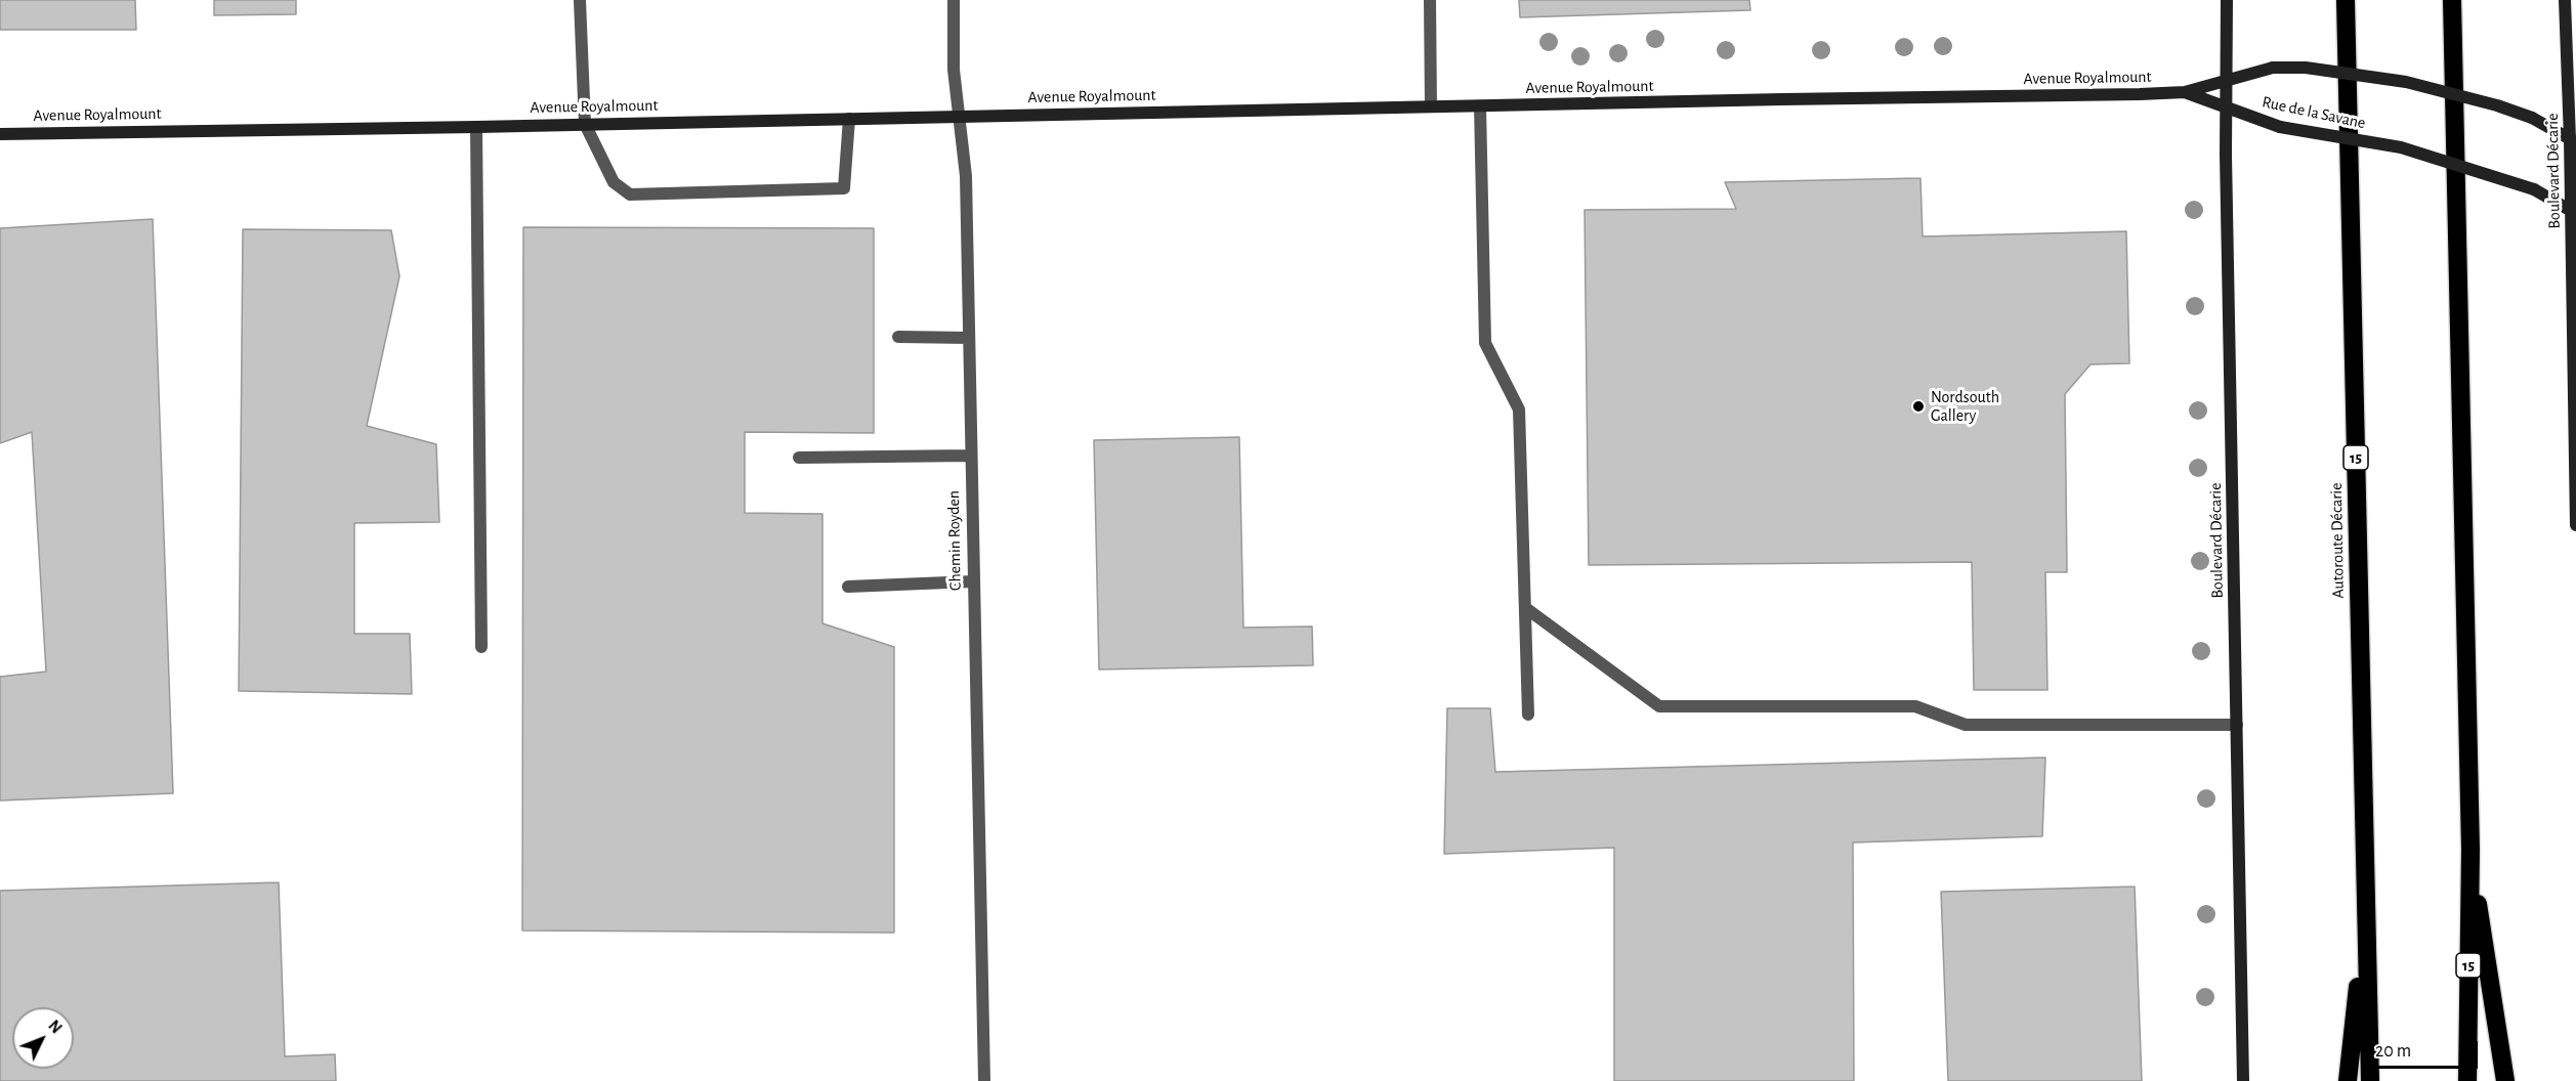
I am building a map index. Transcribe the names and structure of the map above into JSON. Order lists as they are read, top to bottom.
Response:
{
  "streets": {
    "highway": ["15", "Autoroute Décarie"],
    "street": ["Avenue Royalmount", "Rue de la Savane", "Boulevard Décarie"],
    "lane": ["Chemin Royden"]
  },
  "crossings": [
    ["Avenue Royalmount", "Rue de la Savane"],
    ["Avenue Royalmount", "Chemin Royden"],
    ["Rue de la Savane", "Boulevard Décarie"]
  ],
  "places": ["Nordsouth Gallery"],
  "scale_bar": "20 m",
  "north": "top right"
}
